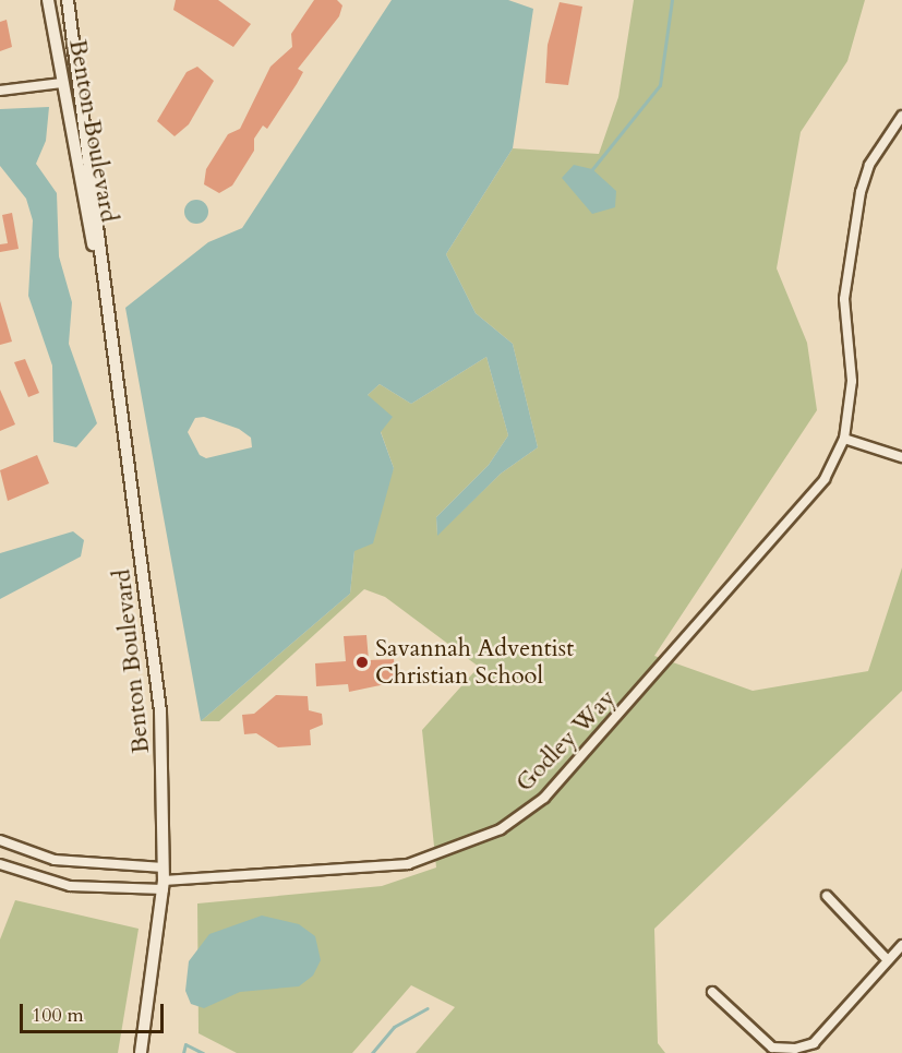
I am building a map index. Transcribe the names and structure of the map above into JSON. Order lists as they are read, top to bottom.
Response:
{
  "streets": {
    "street": ["Benton Boulevard", "Godley Way"]
  },
  "crossings": [
    ["Benton Boulevard", "Godley Way"]
  ],
  "places": ["Savannah Adventist Christian School"],
  "scale_bar": "100 m"
}
